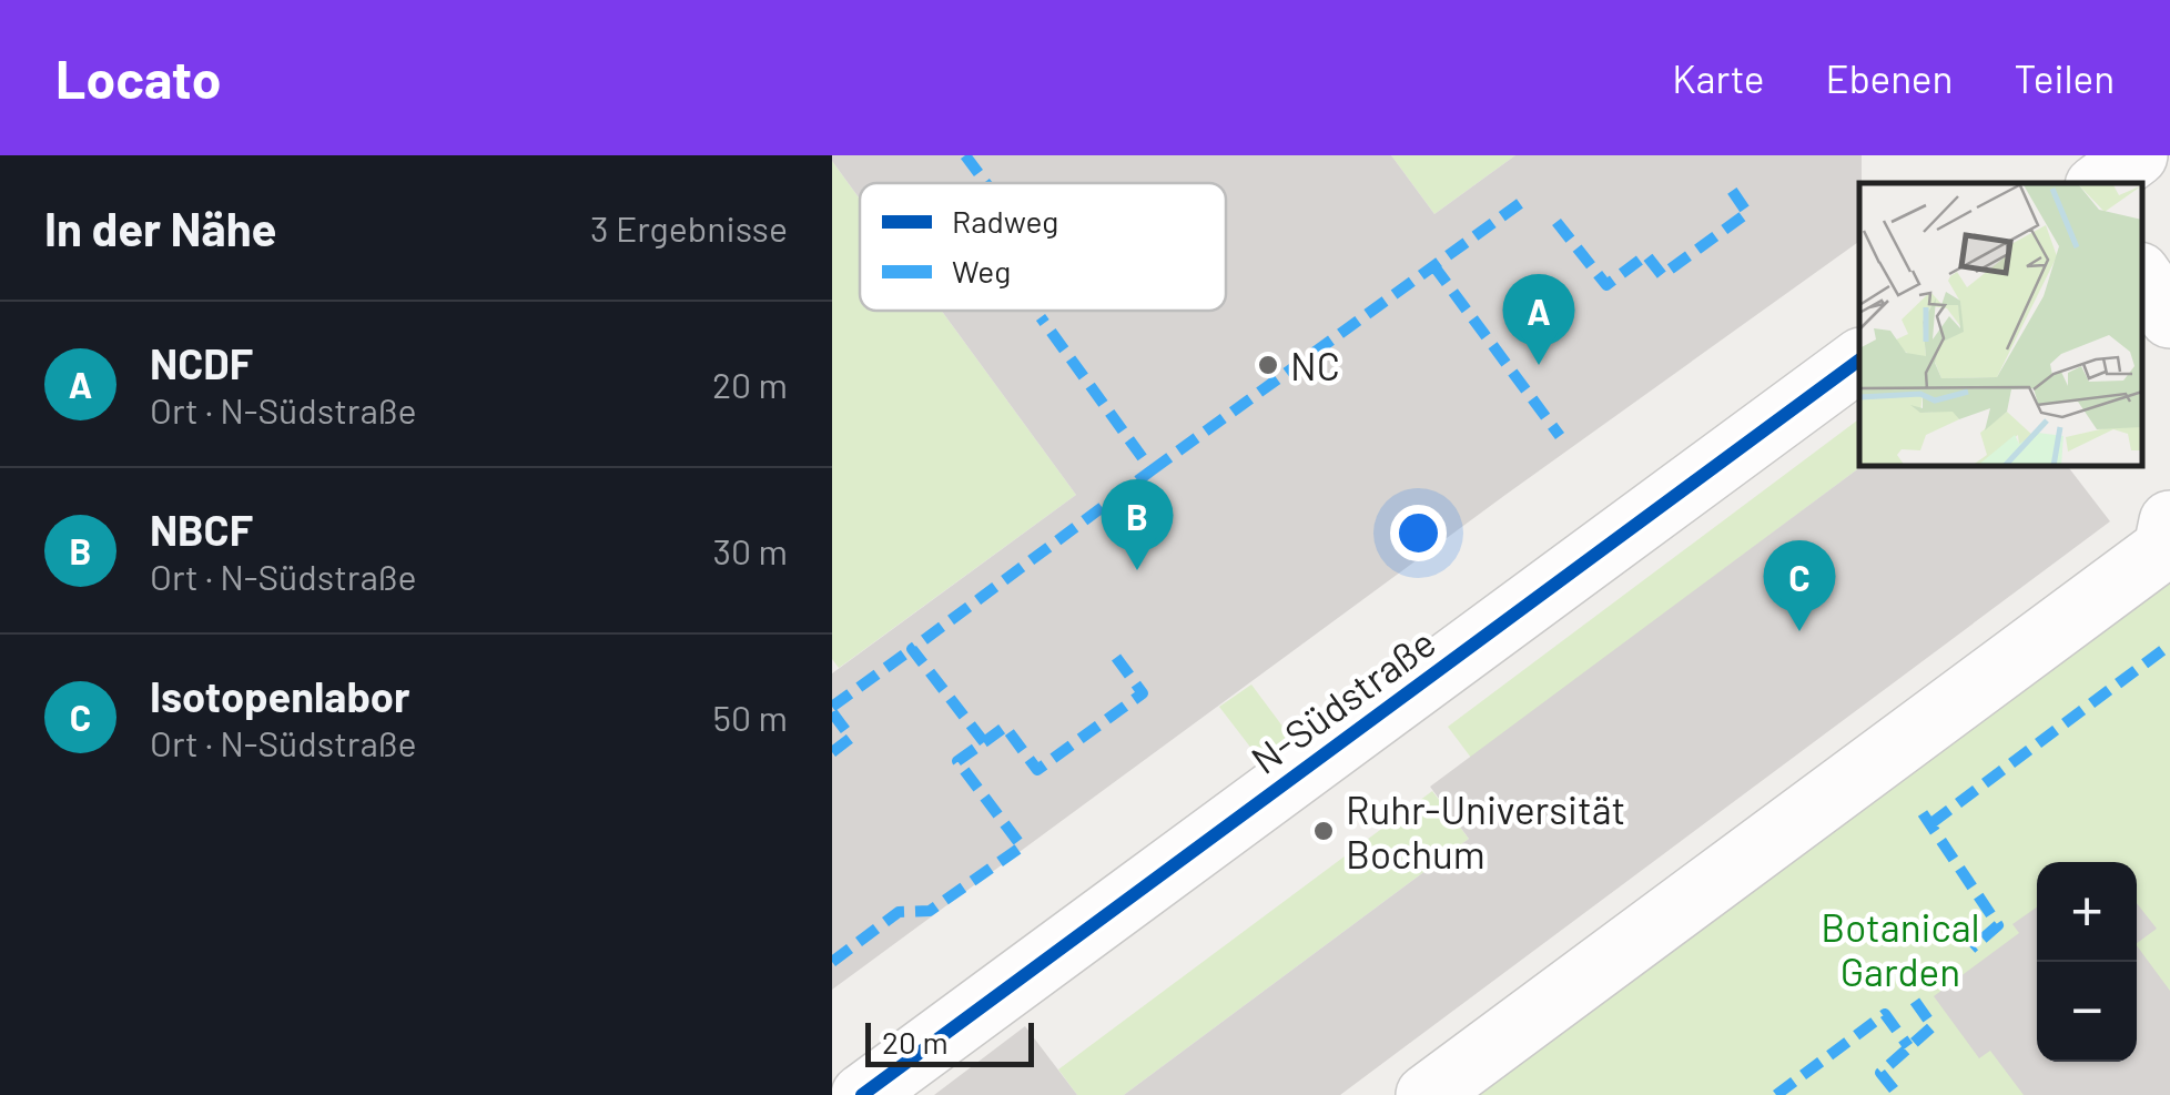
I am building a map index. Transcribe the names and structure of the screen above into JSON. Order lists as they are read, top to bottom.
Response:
{
  "streets": {
    "street": ["N-Südstraße"]
  },
  "parks": ["Botanical Garden"],
  "places": ["NC", "Ruhr-Universität Bochum"],
  "legend": ["Radweg", "Weg"],
  "scale_bar": "20 m",
  "page": {
    "header": "Locato",
    "nav": ["Karte", "Ebenen", "Teilen"],
    "heading": ["In der Nähe", "3 Ergebnisse"],
    "pins": ["A", "B", "C"],
    "list": [
      {
        "mark": "A",
        "name": "NCDF",
        "note": "Ort · N-Südstraße",
        "value": "20 m"
      },
      {
        "mark": "B",
        "name": "NBCF",
        "note": "Ort · N-Südstraße",
        "value": "30 m"
      },
      {
        "mark": "C",
        "name": "Isotopenlabor",
        "note": "Ort · N-Südstraße",
        "value": "50 m"
      }
    ],
    "map_buttons": ["+", "−"],
    "scale": "20 m"
  }
}
